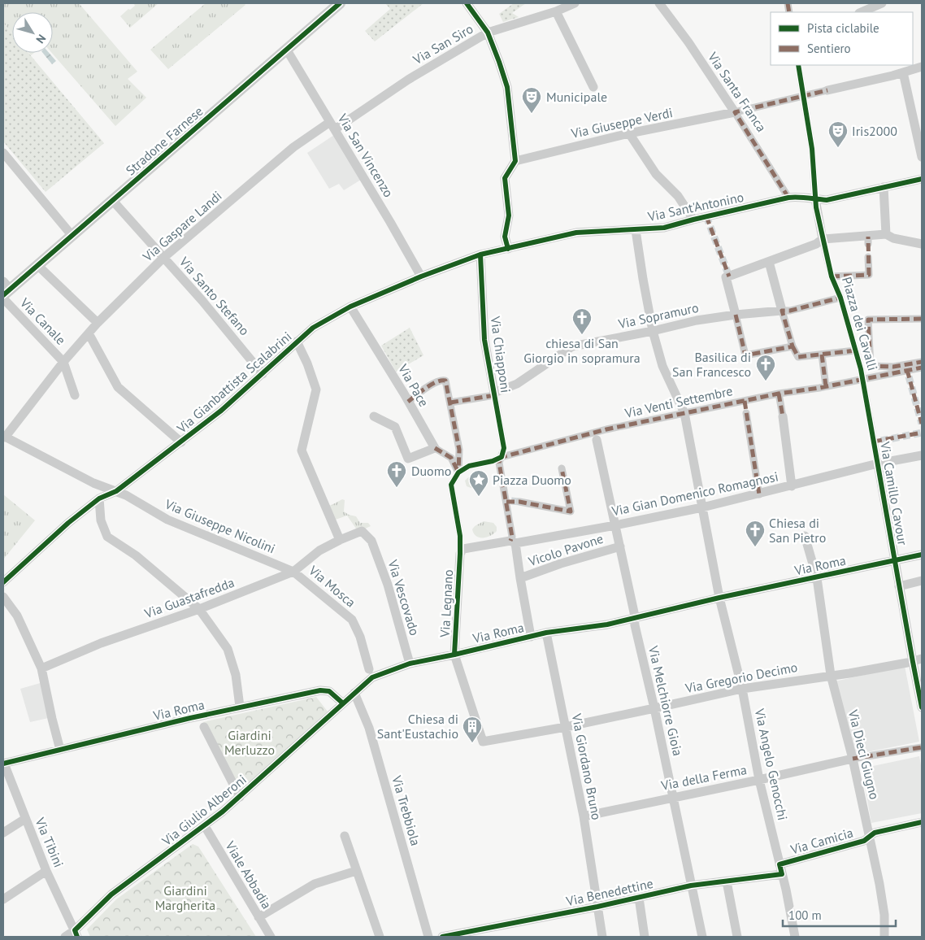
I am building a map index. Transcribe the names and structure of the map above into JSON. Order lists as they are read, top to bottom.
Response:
{
  "streets": {
    "street": [
      "Via San Siro",
      "Via Santa Franca",
      "Via Giuseppe Verdi",
      "Stradone Farnese",
      "Via San Vincenzo",
      "Via Sant'Antonino",
      "Via Gaspare Landi",
      "Via Santo Stefano",
      "Via Sopramuro",
      "Via Canale",
      "Piazza dei Cavalli",
      "Via Chiapponi",
      "Via Gianbattista Scalabrini",
      "Via Pace",
      "Via Venti Settembre",
      "Via Gian Domenico Romagnosi",
      "Via Camillo Cavour",
      "Via Giuseppe Nicolini",
      "Vicolo Pavone",
      "Via Roma",
      "Via Mosca",
      "Via Guastafredda",
      "Via Vescovado",
      "Via Legnano",
      "Via Gregorio Decimo",
      "Via Melchiorre Gioia",
      "Via Dieci Giugno",
      "Via Angelo Genocchi",
      "Via Giordano Bruno",
      "Via della Ferma",
      "Via Giulio Alberoni",
      "Via Trebbiola",
      "Via Camicia",
      "Via Tibini",
      "Viale Abbadia",
      "Via Benedettine"
    ]
  },
  "crossings": [
    ["Via San Siro", "Via San Vincenzo"],
    ["Via San Siro", "Via Gaspare Landi"],
    ["Via Santa Franca", "Via Giuseppe Verdi"],
    ["Via Santa Franca", "Via Sant'Antonino"],
    ["Stradone Farnese", "Via San Vincenzo"],
    ["Stradone Farnese", "Via Santo Stefano"],
    ["Via San Vincenzo", "Via Gaspare Landi"],
    ["Via San Vincenzo", "Via Gianbattista Scalabrini"],
    ["Via Sant'Antonino", "Via Gianbattista Scalabrini"],
    ["Via Sant'Antonino", "Via Angelo Genocchi"],
    ["Via Gaspare Landi", "Via Santo Stefano"],
    ["Via Gaspare Landi", "Via Canale"],
    ["Via Gaspare Landi", "Via Giuseppe Nicolini"],
    ["Via Santo Stefano", "Via Gianbattista Scalabrini"],
    ["Via Sopramuro", "Piazza dei Cavalli"],
    ["Via Sopramuro", "Via Chiapponi"],
    ["Via Sopramuro", "Via Angelo Genocchi"],
    ["Piazza dei Cavalli", "Via Venti Settembre"],
    ["Piazza dei Cavalli", "Via Camillo Cavour"],
    ["Via Chiapponi", "Via Gianbattista Scalabrini"],
    ["Via Chiapponi", "Via Venti Settembre"],
    ["Via Gianbattista Scalabrini", "Via Pace"],
    ["Via Gianbattista Scalabrini", "Via Giuseppe Nicolini"],
    ["Via Venti Settembre", "Via Camillo Cavour"],
    ["Via Venti Settembre", "Via Melchiorre Gioia"],
    ["Via Venti Settembre", "Via Angelo Genocchi"],
    ["Via Gian Domenico Romagnosi", "Via Camillo Cavour"],
    ["Via Gian Domenico Romagnosi", "Via Melchiorre Gioia"],
    ["Via Gian Domenico Romagnosi", "Via Angelo Genocchi"],
    ["Via Camillo Cavour", "Via Roma"],
    ["Via Camillo Cavour", "Via Gregorio Decimo"],
    ["Via Giuseppe Nicolini", "Via Mosca"],
    ["Via Giuseppe Nicolini", "Via Guastafredda"],
    ["Vicolo Pavone", "Via Melchiorre Gioia"],
    ["Via Roma", "Via Vescovado"],
    ["Via Roma", "Via Legnano"],
    ["Via Roma", "Via Gregorio Decimo"],
    ["Via Roma", "Via Melchiorre Gioia"],
    ["Via Roma", "Via Dieci Giugno"],
    ["Via Roma", "Via Angelo Genocchi"],
    ["Via Roma", "Via Giordano Bruno"],
    ["Via Roma", "Via Giulio Alberoni"],
    ["Via Roma", "Via Trebbiola"],
    ["Via Roma", "Via Tibini"],
    ["Via Mosca", "Via Guastafredda"],
    ["Via Guastafredda", "Via Vescovado"],
    ["Via Legnano", "Via Gregorio Decimo"],
    ["Via Gregorio Decimo", "Via Melchiorre Gioia"],
    ["Via Gregorio Decimo", "Via Dieci Giugno"],
    ["Via Gregorio Decimo", "Via Angelo Genocchi"],
    ["Via Gregorio Decimo", "Via Giordano Bruno"],
    ["Via Melchiorre Gioia", "Via della Ferma"],
    ["Via Melchiorre Gioia", "Via Benedettine"],
    ["Via Dieci Giugno", "Via della Ferma"],
    ["Via Dieci Giugno", "Via Camicia"],
    ["Via Angelo Genocchi", "Via della Ferma"],
    ["Via Angelo Genocchi", "Via Camicia"],
    ["Via Angelo Genocchi", "Via Benedettine"],
    ["Via Giordano Bruno", "Via della Ferma"],
    ["Via Giordano Bruno", "Via Benedettine"],
    ["Via Giulio Alberoni", "Via Tibini"],
    ["Via Giulio Alberoni", "Viale Abbadia"],
    ["Via Camicia", "Via Benedettine"]
  ],
  "parks": ["Giardini Merluzzo", "Giardini Margherita"],
  "places": {
    "theatre": ["Municipale", "Iris2000"],
    "church": [
      "chiesa di San Giorgio in sopramura",
      "Basilica di San Francesco",
      "Duomo",
      "Chiesa di San Pietro"
    ],
    "place": ["Piazza Duomo"],
    "building": ["Chiesa di Sant'Eustachio"]
  },
  "legend": ["Pista ciclabile", "Sentiero"],
  "scale_bar": "100 m",
  "north": "bottom right"
}
